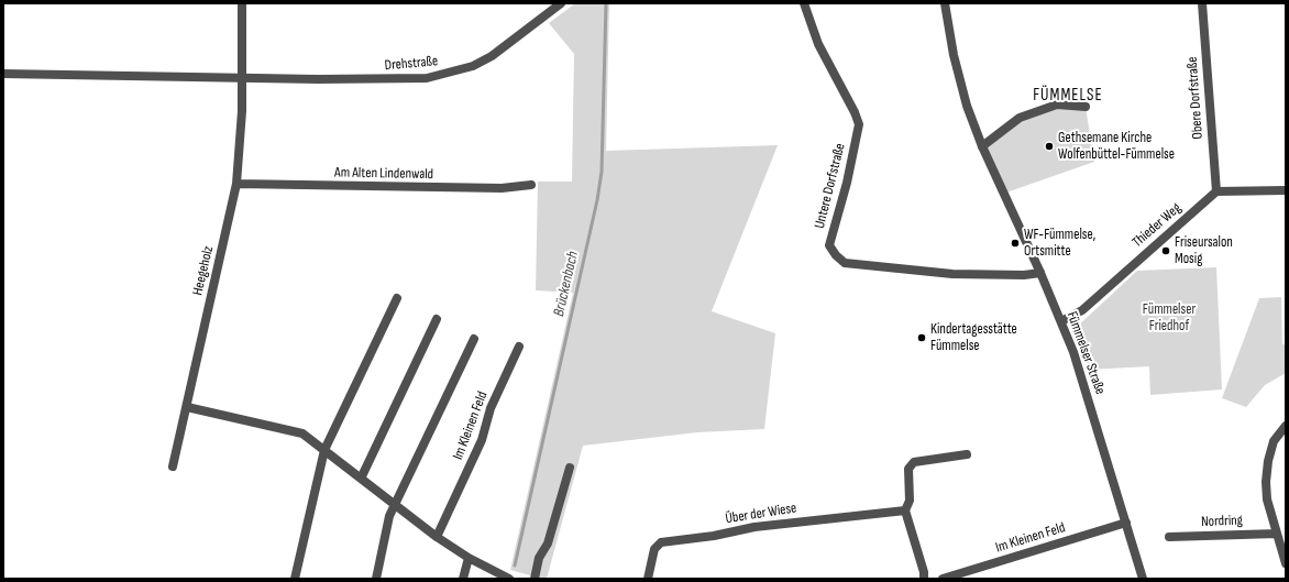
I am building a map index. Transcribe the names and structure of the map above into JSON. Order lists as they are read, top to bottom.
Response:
{
  "streets": {
    "street": [
      "Drehstraße",
      "Obere Dorfstraße",
      "Am Alten Lindenwald",
      "Untere Dorfstraße",
      "Thieder Weg",
      "Heegeholz",
      "Fümmelser Straße",
      "Im Kleinen Feld",
      "Über der Wiese",
      "Nordring"
    ]
  },
  "crossings": [
    ["Drehstraße", "Heegeholz"],
    ["Obere Dorfstraße", "Thieder Weg"],
    ["Am Alten Lindenwald", "Heegeholz"],
    ["Untere Dorfstraße", "Fümmelser Straße"],
    ["Thieder Weg", "Fümmelser Straße"],
    ["Fümmelser Straße", "Im Kleinen Feld"]
  ],
  "districts": ["FÜMMELSE"],
  "water": ["Brückenbach"],
  "parks": ["Fümmelser Friedhof"],
  "places": [
    "Gethsemane Kirche Wolfenbüttel-Fümmelse",
    "WF-Fümmelse, Ortsmitte",
    "Friseursalon Mosig",
    "Kindertagesstätte Fümmelse"
  ]
}
